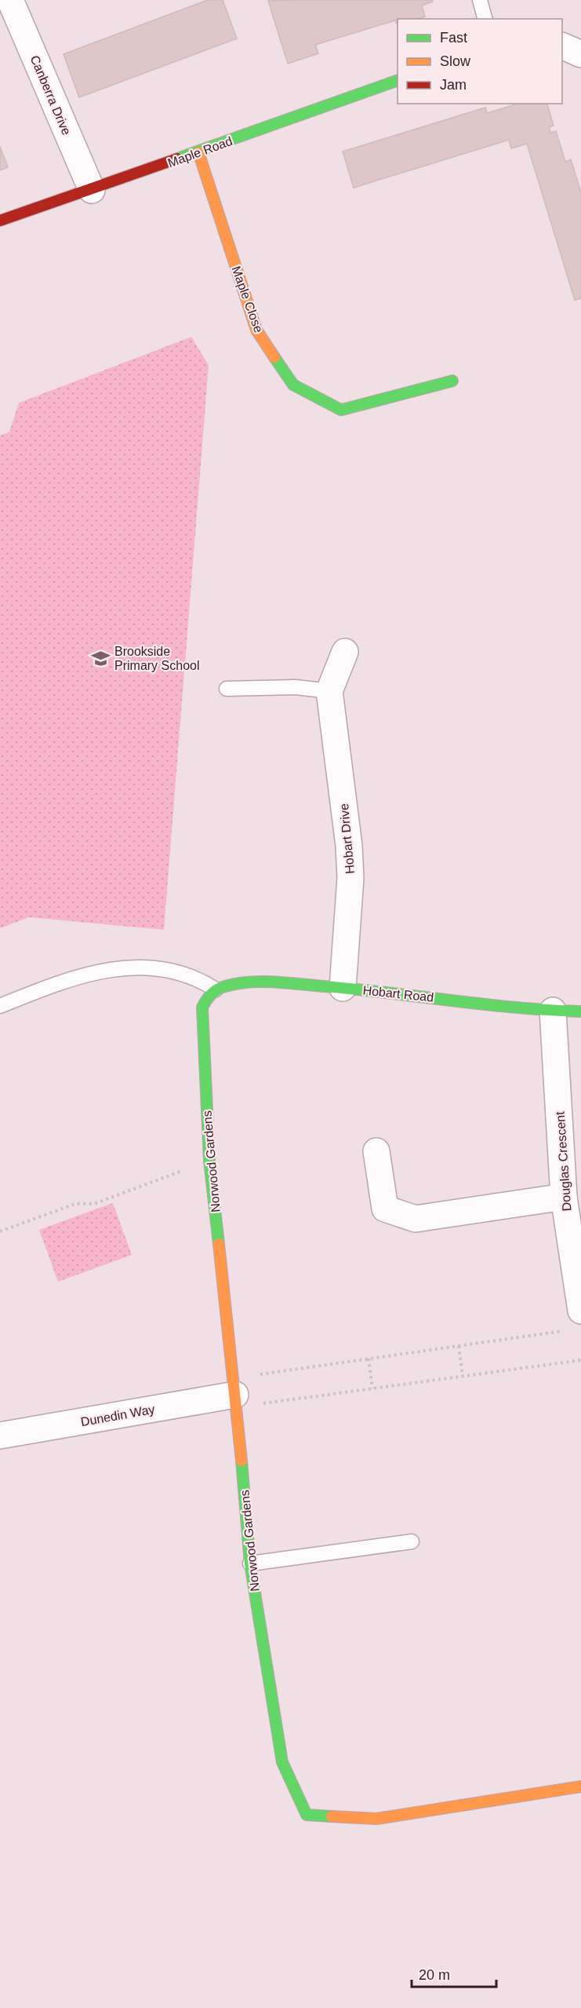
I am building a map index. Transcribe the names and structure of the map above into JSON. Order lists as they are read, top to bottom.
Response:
{
  "streets": {
    "street": [
      "Canberra Drive",
      "Maple Road",
      "Maple Close",
      "Hobart Drive",
      "Hobart Road",
      "Norwood Gardens",
      "Douglas Crescent",
      "Dunedin Way"
    ]
  },
  "crossings": [
    ["Canberra Drive", "Maple Road"],
    ["Maple Road", "Maple Close"],
    ["Hobart Drive", "Hobart Road"],
    ["Hobart Road", "Norwood Gardens"],
    ["Hobart Road", "Douglas Crescent"],
    ["Norwood Gardens", "Dunedin Way"]
  ],
  "places": {
    "school or university": ["Brookside Primary School"]
  },
  "legend": ["Fast", "Slow", "Jam"],
  "scale_bar": "20 m"
}
